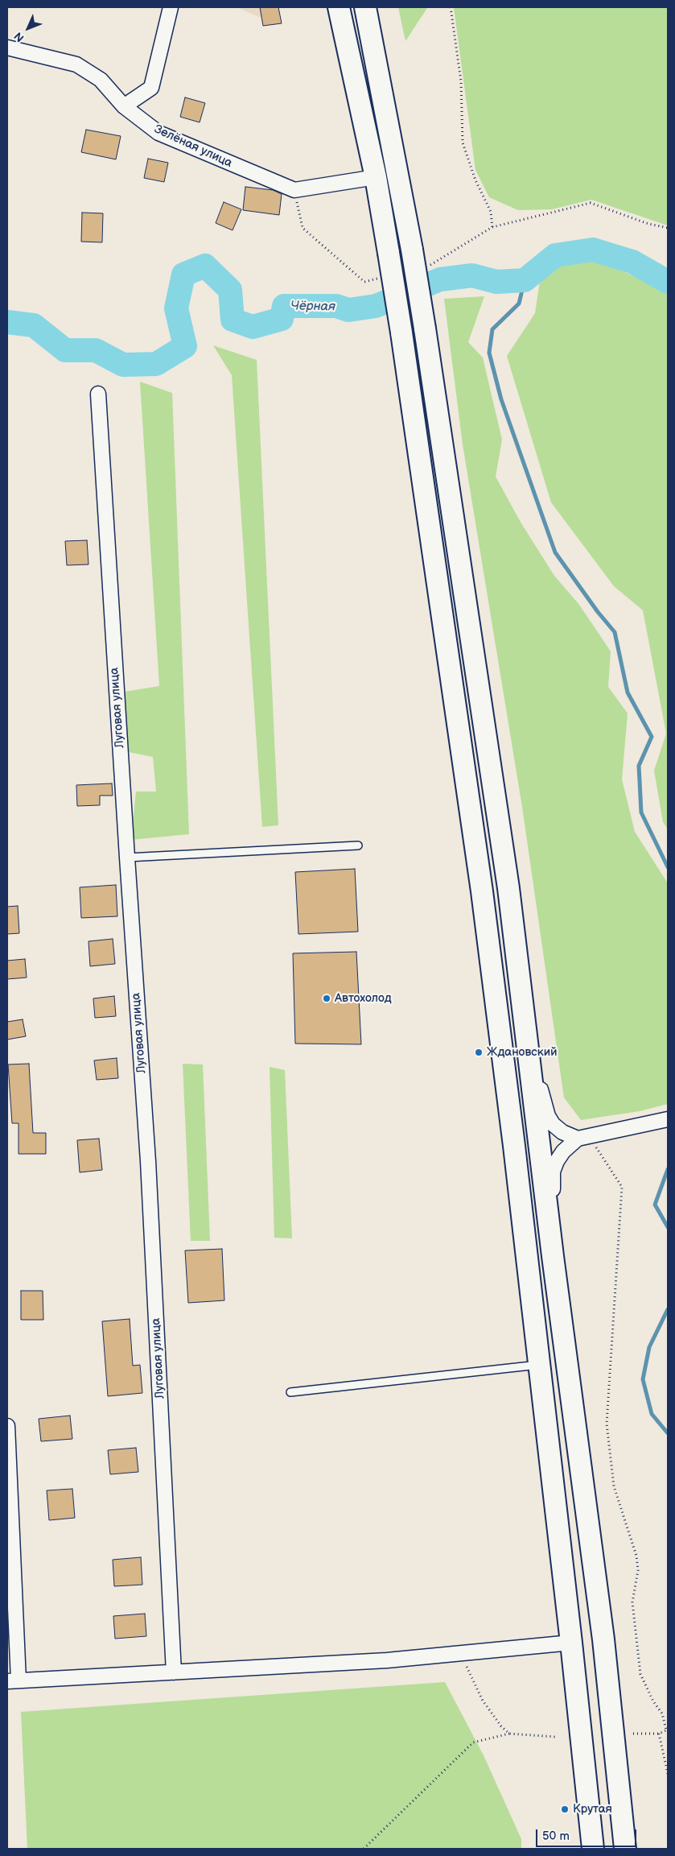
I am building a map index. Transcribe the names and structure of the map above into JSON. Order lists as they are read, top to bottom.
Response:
{
  "streets": {
    "street": ["Зелёная улица", "Луговая улица"]
  },
  "water": ["Чёрная"],
  "places": ["Автохолод", "Ждановский", "Крутая"],
  "scale_bar": "50 m",
  "north": "bottom left"
}
